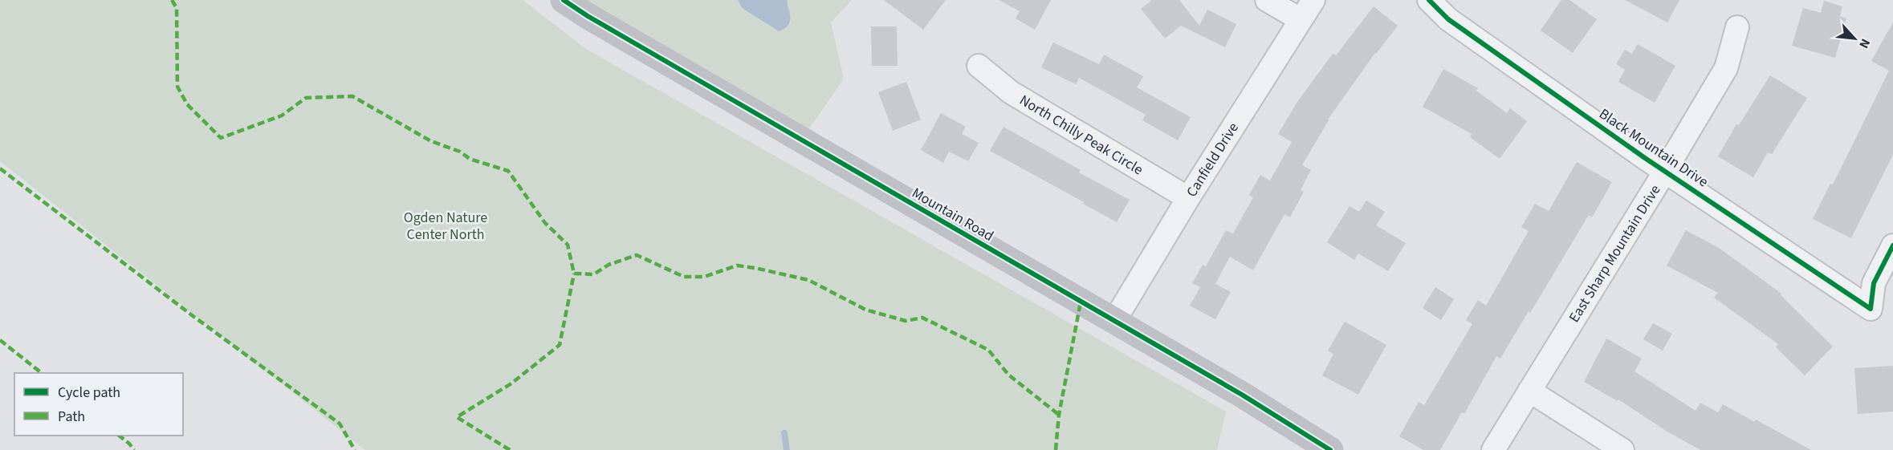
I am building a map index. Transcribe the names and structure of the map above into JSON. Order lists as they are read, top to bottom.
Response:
{
  "streets": {
    "street": [
      "North Chilly Peak Circle",
      "Black Mountain Drive",
      "Canfield Drive",
      "Mountain Road",
      "East Sharp Mountain Drive"
    ]
  },
  "crossings": [
    ["North Chilly Peak Circle", "Canfield Drive"],
    ["Black Mountain Drive", "East Sharp Mountain Drive"],
    ["Canfield Drive", "Mountain Road"]
  ],
  "parks": ["Ogden Nature Center North"],
  "legend": ["Cycle path", "Path"],
  "north": "bottom right"
}
